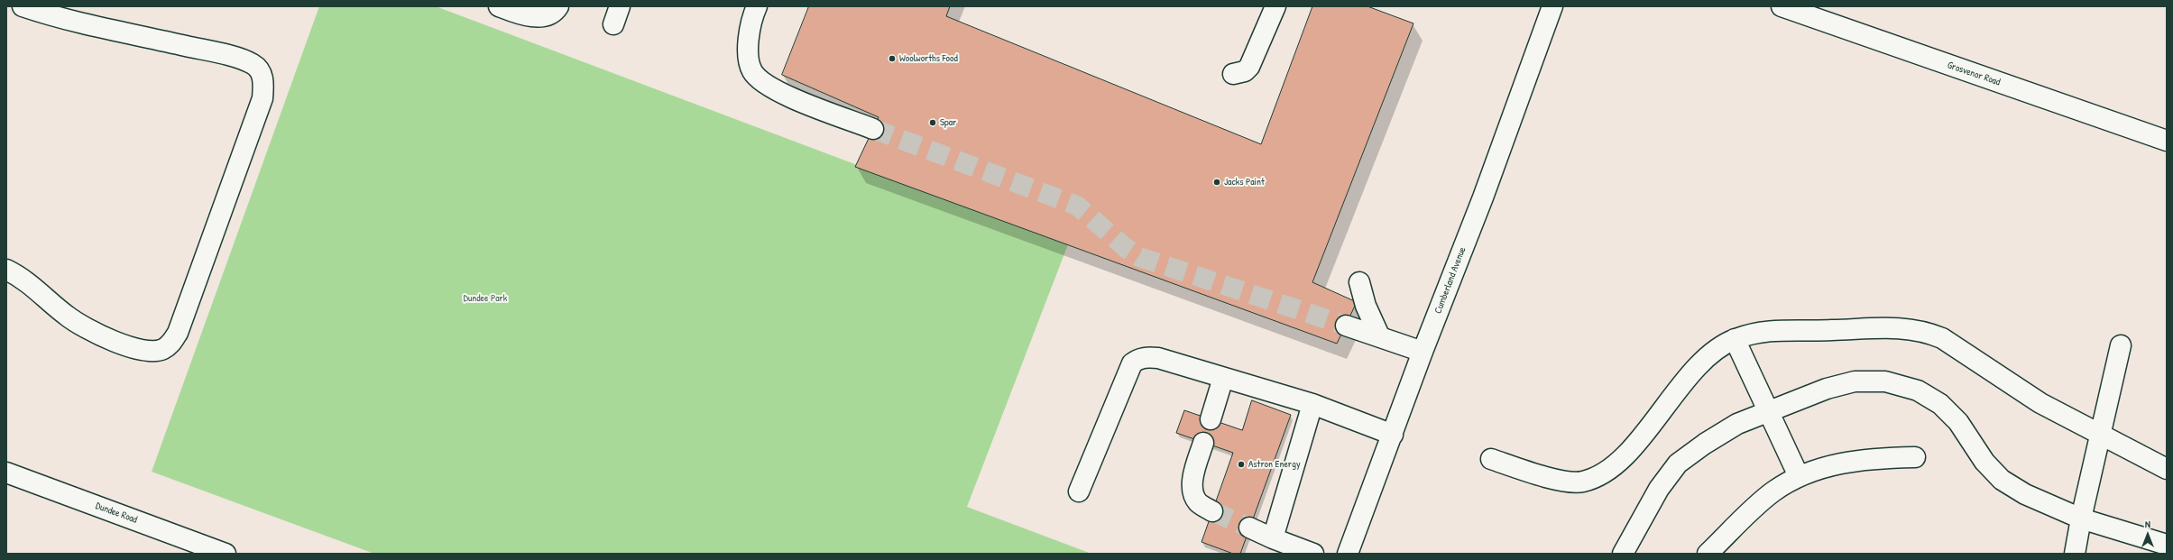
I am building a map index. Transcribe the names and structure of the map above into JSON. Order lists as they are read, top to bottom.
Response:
{
  "streets": {
    "street": ["Grosvenor Road", "Cumberland Avenue", "Dundee Road"]
  },
  "parks": ["Dundee Park"],
  "places": [
    "Woolworths Food",
    "Spar",
    "Jacks Paint",
    "Astron Energy"
  ],
  "north": "top"
}
